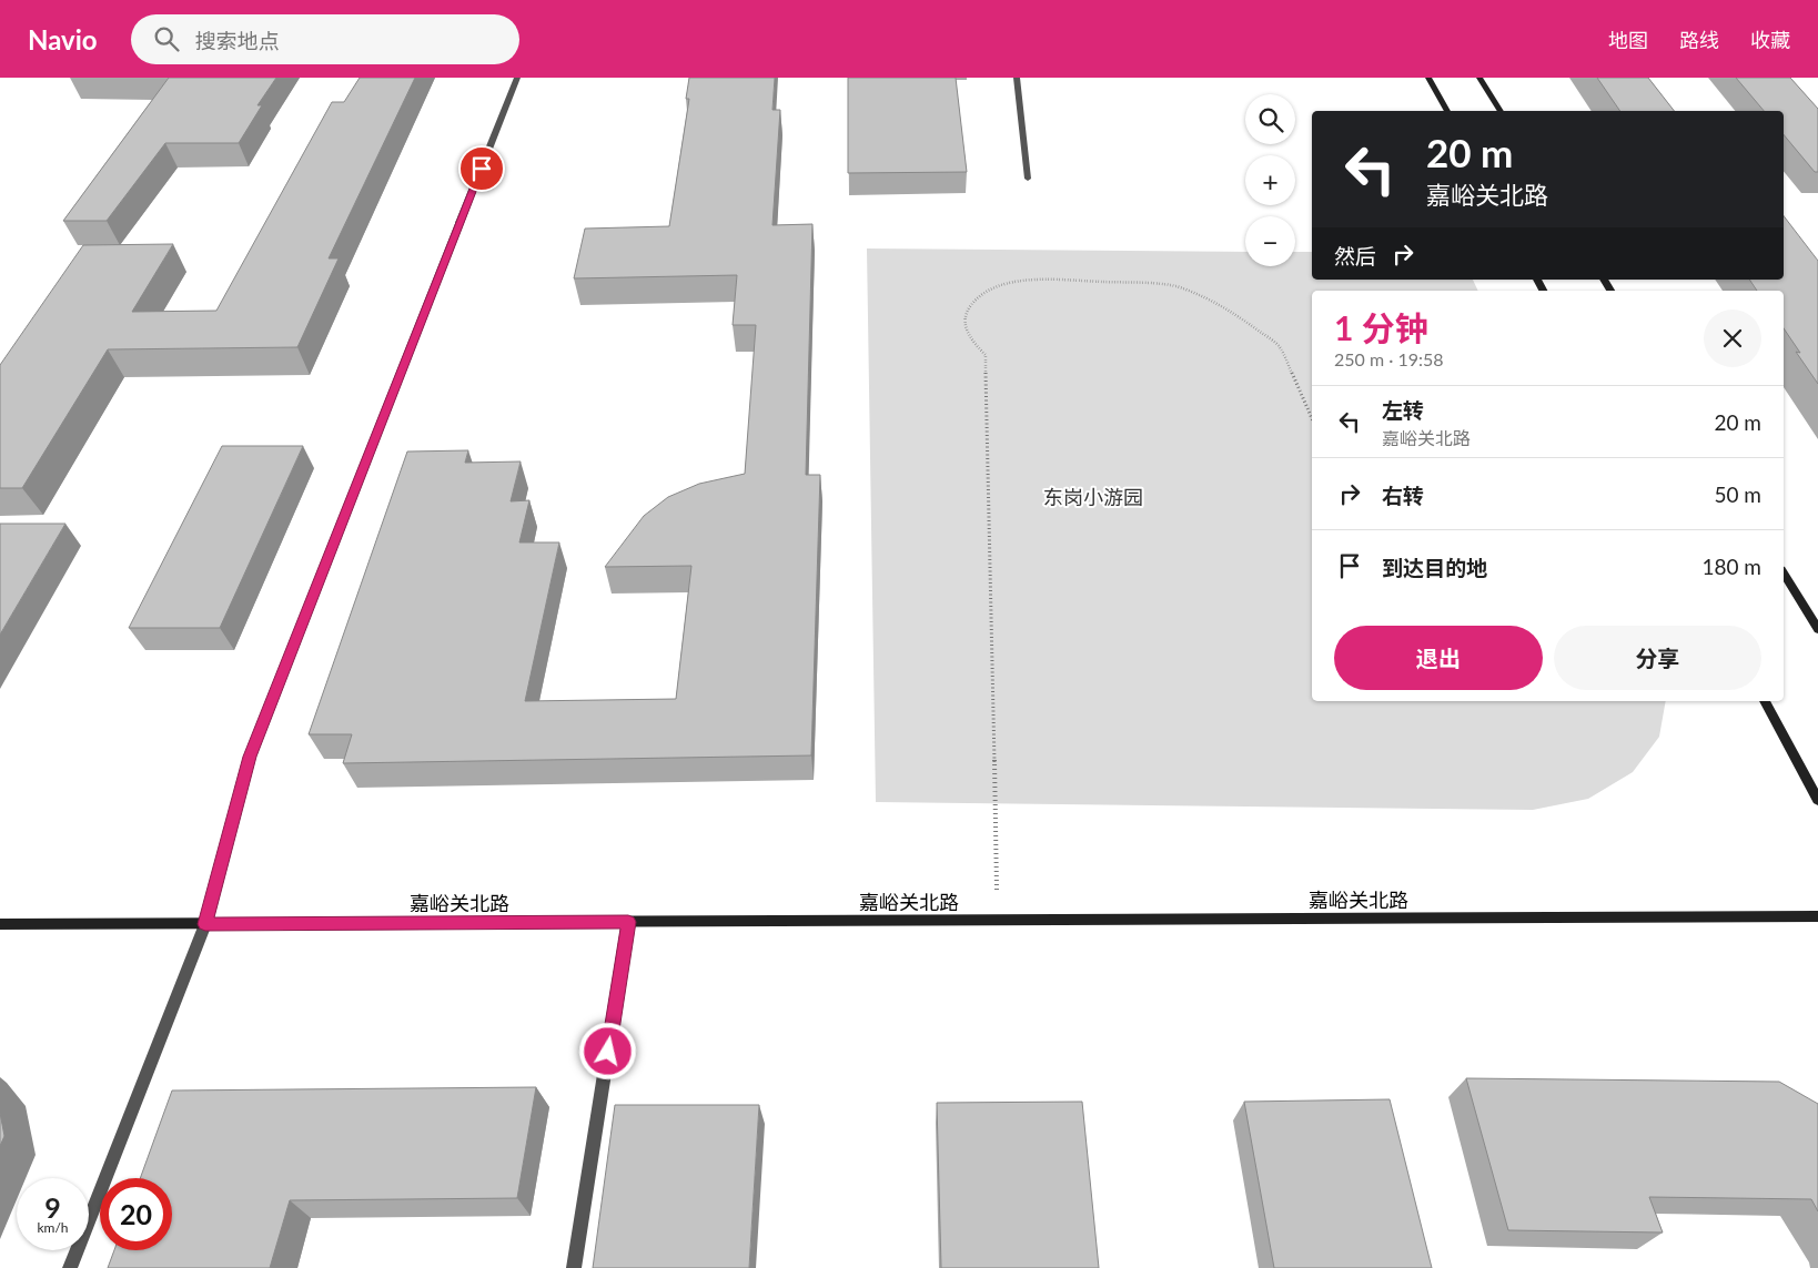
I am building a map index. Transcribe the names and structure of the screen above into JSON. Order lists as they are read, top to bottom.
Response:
{
  "streets": {
    "main road": ["嘉峪关北路"]
  },
  "parks": ["东岗小游园"],
  "page": {
    "header": "Navio",
    "search": "搜索地点",
    "nav": ["地图", "路线", "收藏"],
    "map_buttons": ["+", "−"],
    "turn": ["20 m", "嘉峪关北路"],
    "then": "然后",
    "heading": ["1 分钟", "250 m · 19:58"],
    "list": [
      {
        "name": "左转",
        "note": "嘉峪关北路",
        "value": "20 m"
      },
      {
        "name": "右转",
        "value": "50 m"
      },
      {
        "name": "到达目的地",
        "value": "180 m"
      }
    ],
    "buttons": ["退出", "分享"],
    "speed": "9 km/h",
    "limit": "20"
  }
}
